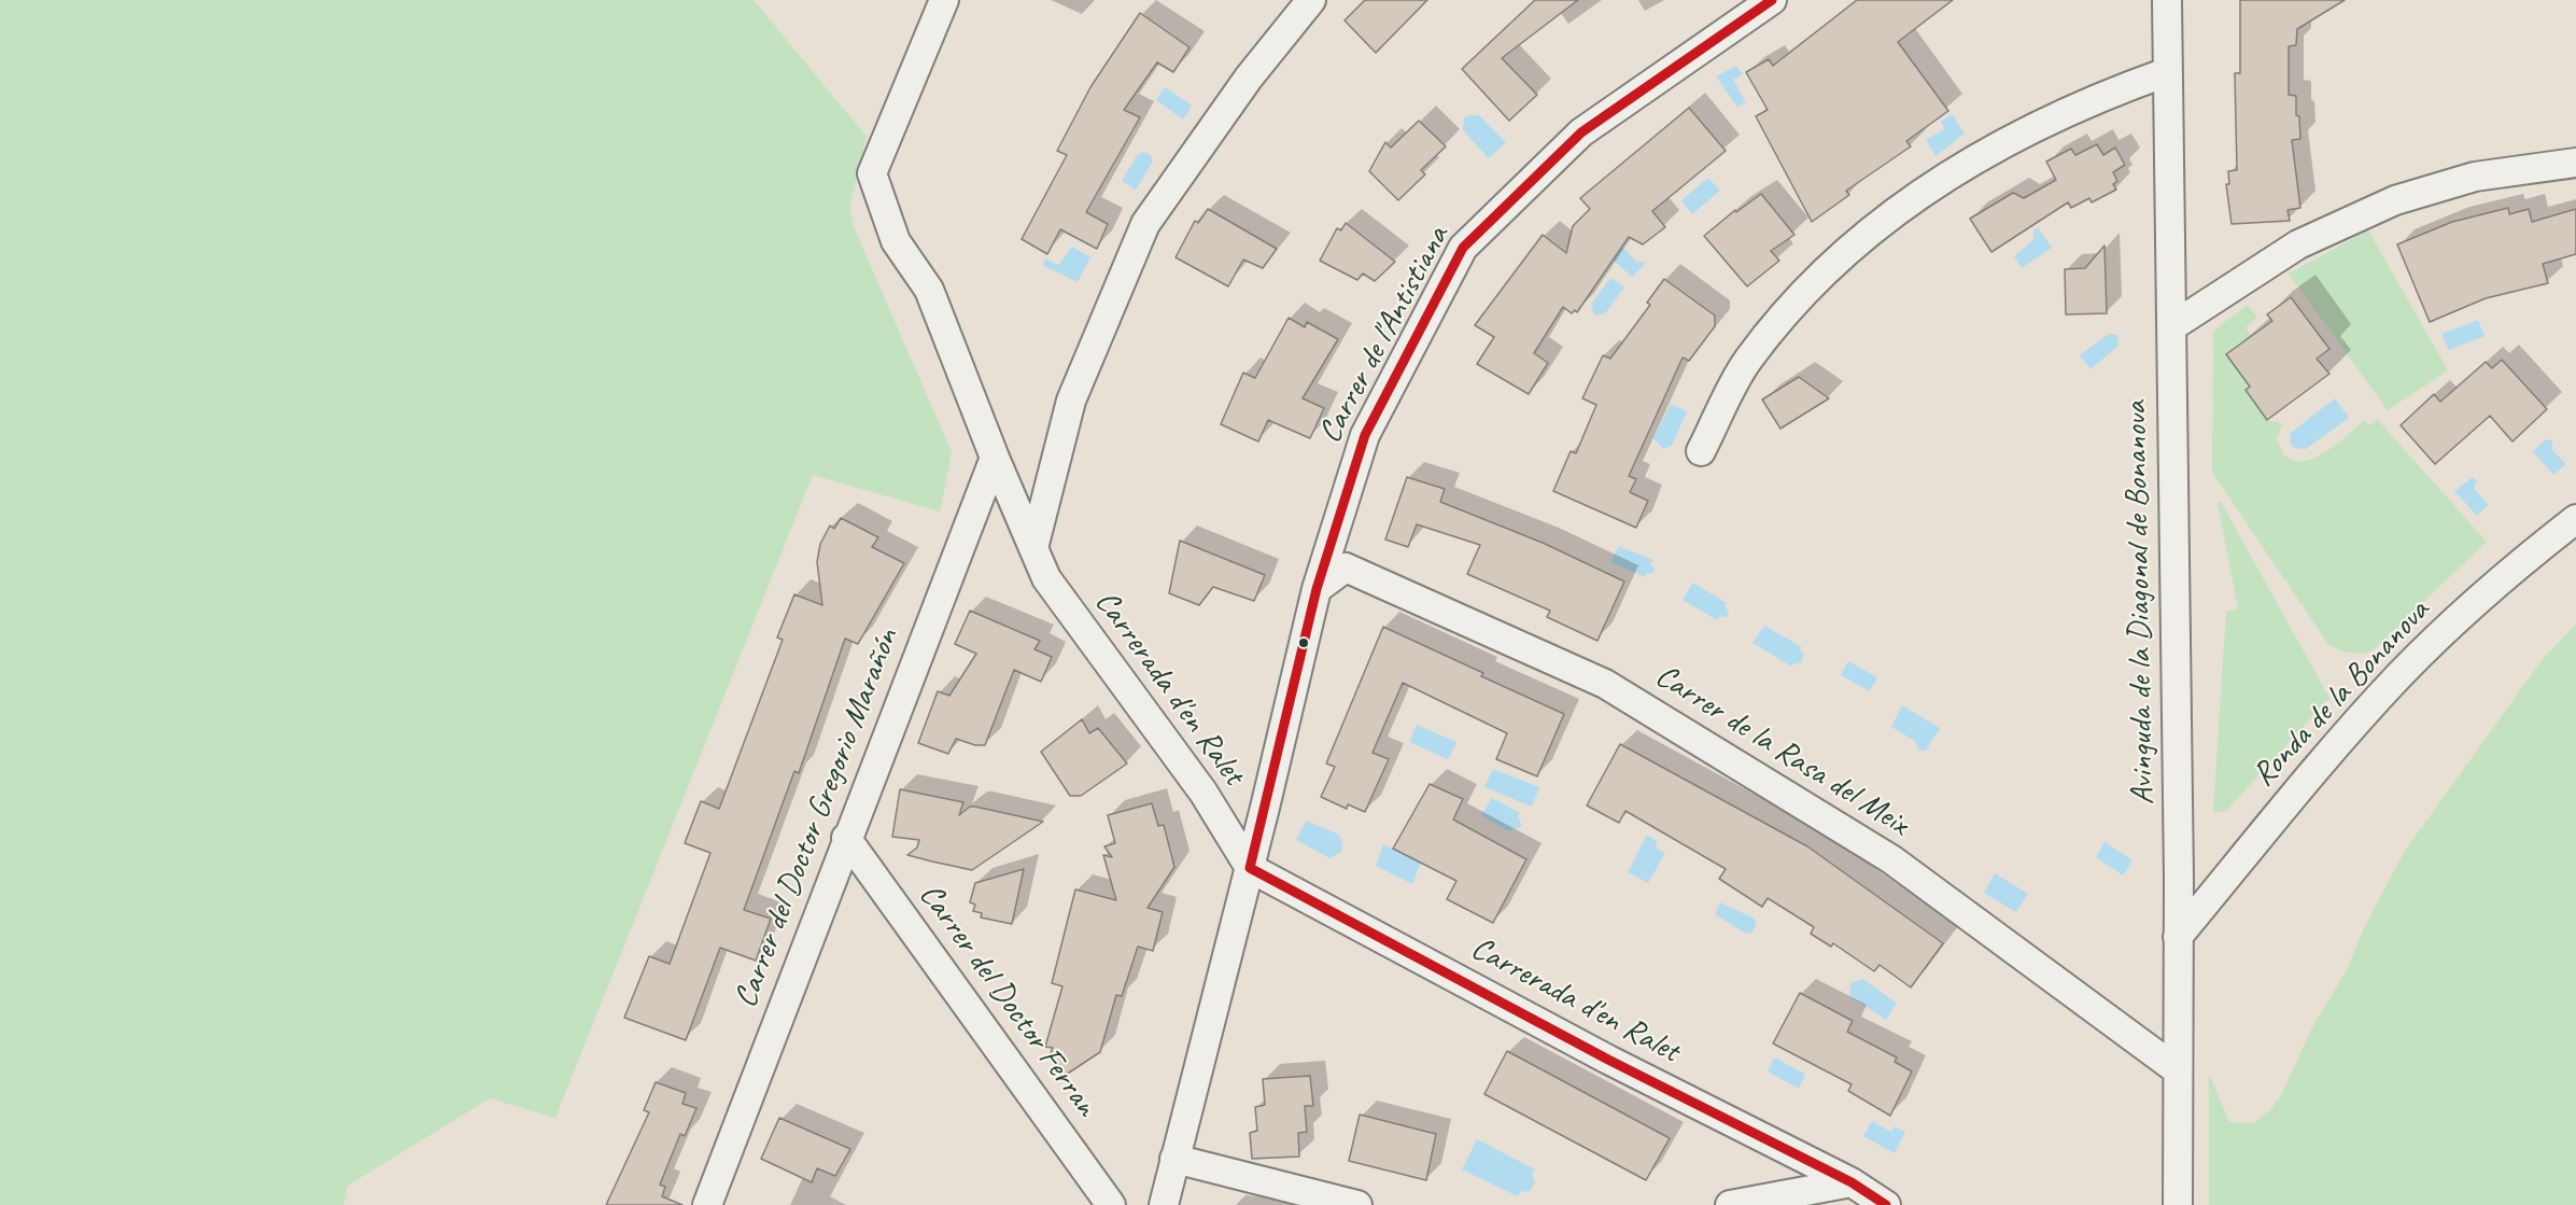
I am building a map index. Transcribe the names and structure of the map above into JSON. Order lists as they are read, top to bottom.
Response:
{
  "streets": {
    "street": [
      "Carrer de l'Antistiana",
      "Avinguda de la Diagonal de Bonanova",
      "Carrerada d'en Ralet",
      "Ronda de la Bonanova",
      "Carrer de la Rasa del Meix",
      "Carrer del Doctor Gregorio Marañón",
      "Carrer del Doctor Ferran"
    ]
  },
  "crossings": [
    ["Carrer de l'Antistiana", "Carrerada d'en Ralet"],
    ["Avinguda de la Diagonal de Bonanova", "Ronda de la Bonanova"],
    ["Avinguda de la Diagonal de Bonanova", "Carrer de la Rasa del Meix"],
    ["Carrerada d'en Ralet", "Carrer del Doctor Gregorio Marañón"],
    ["Carrer del Doctor Gregorio Marañón", "Carrer del Doctor Ferran"]
  ]
}
